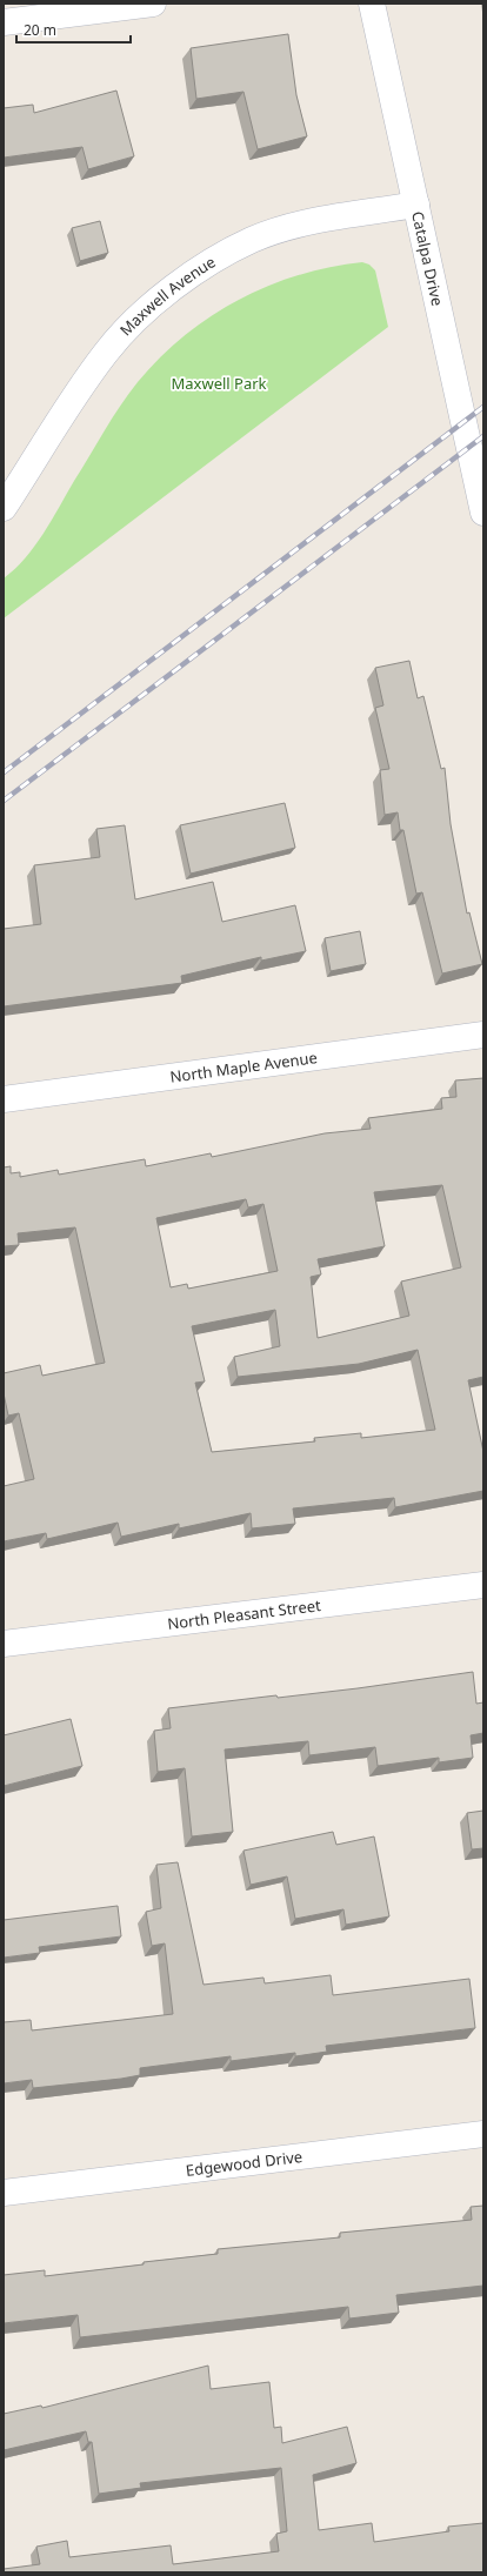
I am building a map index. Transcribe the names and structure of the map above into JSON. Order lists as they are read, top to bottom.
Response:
{
  "streets": {
    "street": [
      "Catalpa Drive",
      "Maxwell Avenue",
      "North Maple Avenue",
      "North Pleasant Street",
      "Edgewood Drive"
    ]
  },
  "crossings": [
    ["Catalpa Drive", "Maxwell Avenue"]
  ],
  "parks": ["Maxwell Park"],
  "scale_bar": "20 m"
}
